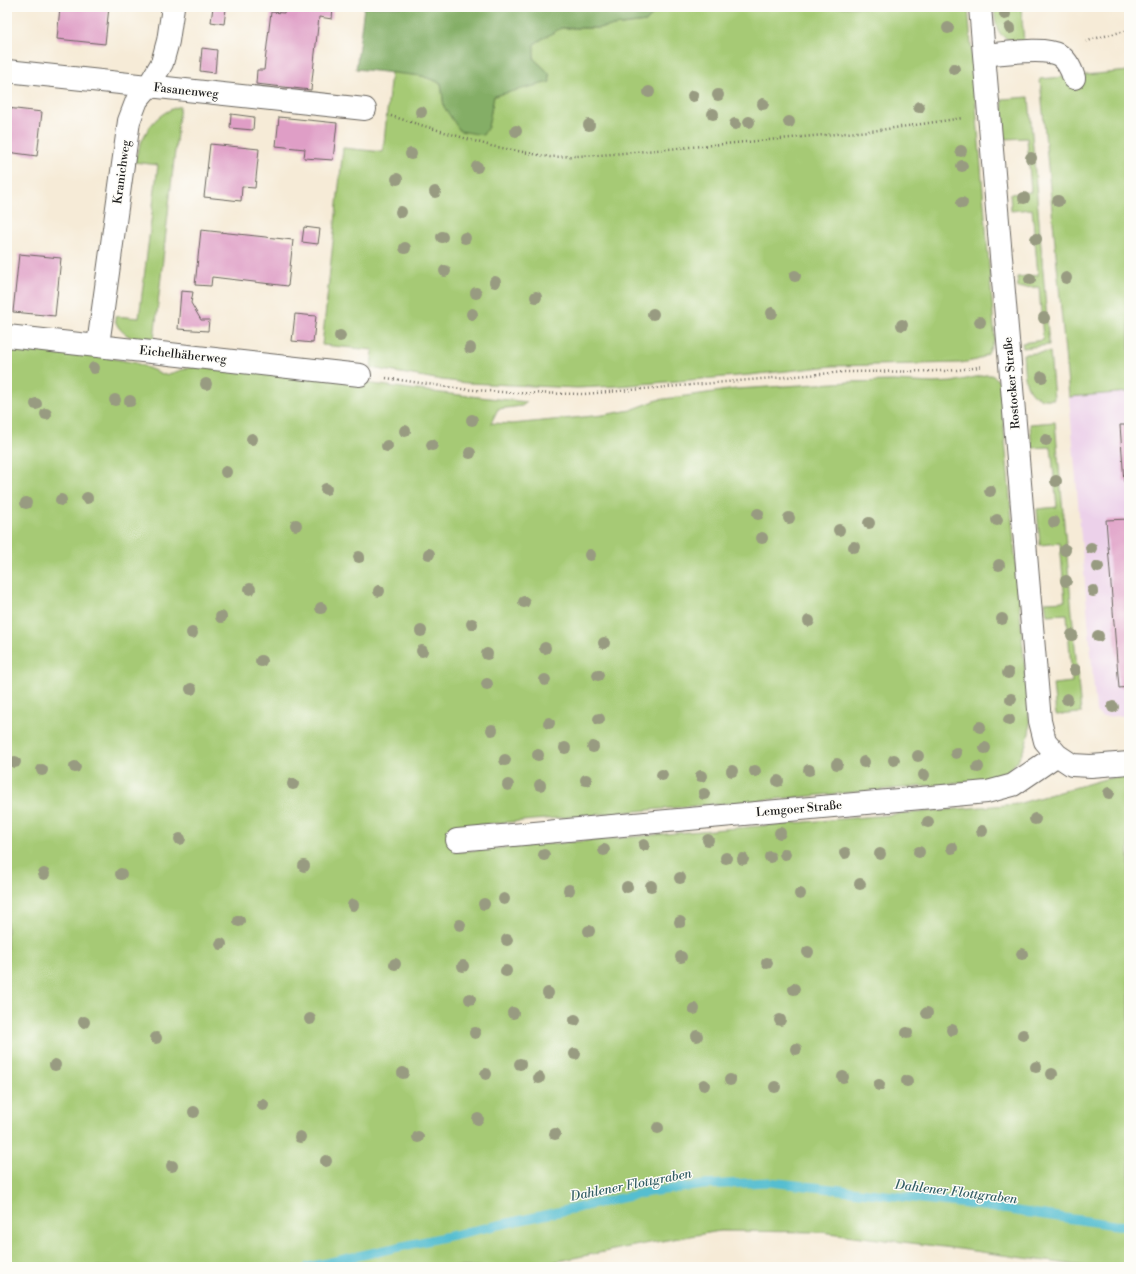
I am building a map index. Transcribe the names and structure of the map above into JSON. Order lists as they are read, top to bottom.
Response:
{
  "streets": {
    "street": [
      "Fasanenweg",
      "Kranichweg",
      "Eichelhäherweg",
      "Rostocker Straße",
      "Lemgoer Straße"
    ]
  },
  "crossings": [
    ["Fasanenweg", "Kranichweg"],
    ["Kranichweg", "Eichelhäherweg"],
    ["Rostocker Straße", "Lemgoer Straße"]
  ],
  "water": ["Dahlener Flottgraben"]
}
